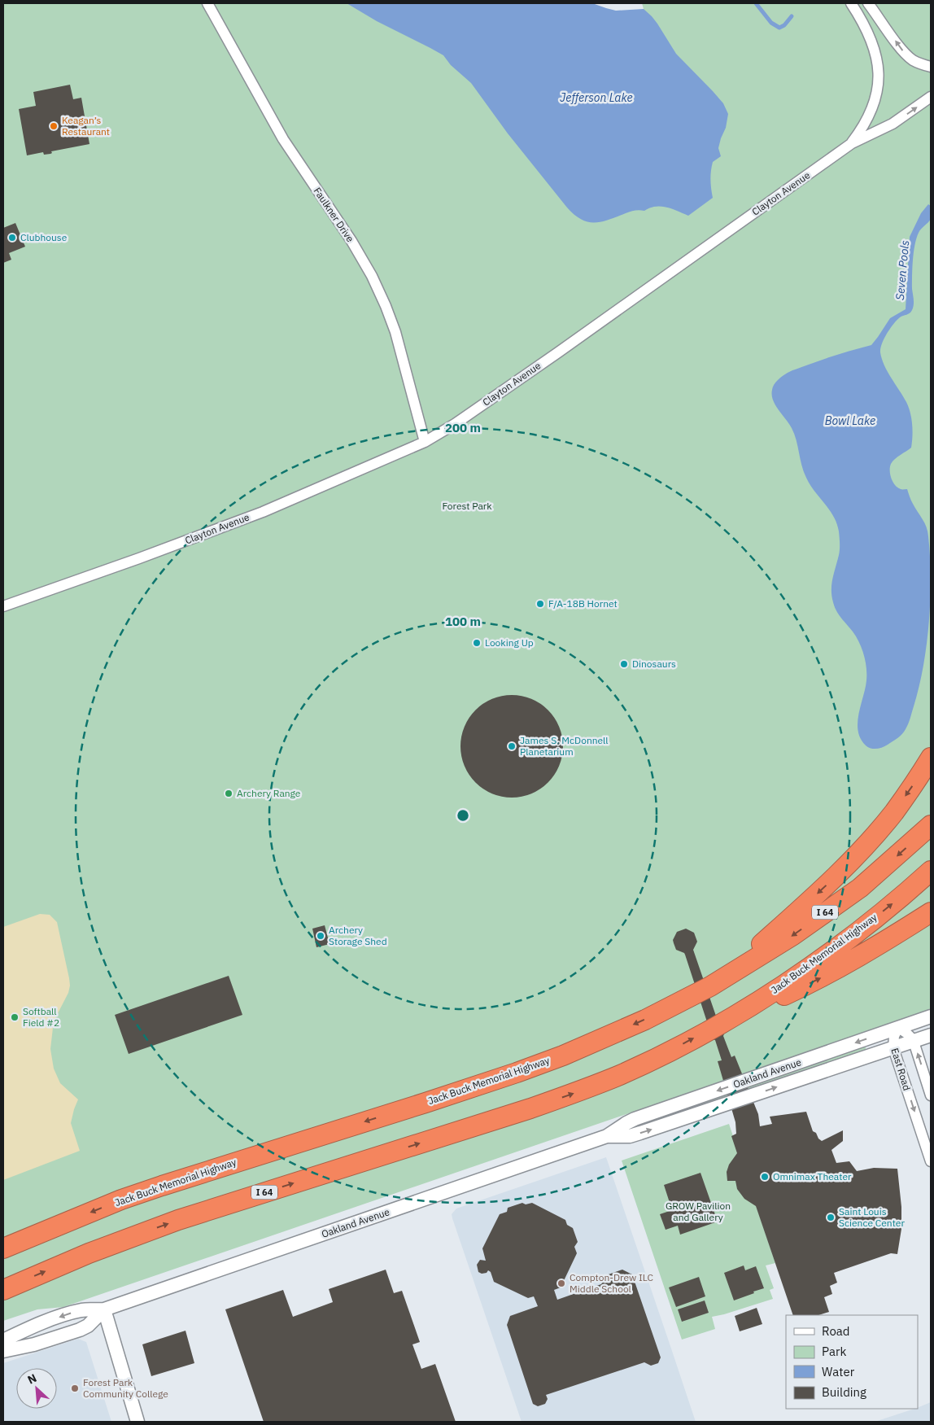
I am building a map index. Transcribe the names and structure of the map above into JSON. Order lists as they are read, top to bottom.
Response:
{
  "streets": {
    "highway": ["I 64", "Jack Buck Memorial Highway"],
    "street": [
      "Clayton Avenue",
      "Faulkner Drive",
      "East Road",
      "Oakland Avenue"
    ]
  },
  "crossings": [
    ["Clayton Avenue", "Faulkner Drive"],
    ["East Road", "Oakland Avenue"]
  ],
  "water": ["Jefferson Lake", "Seven Pools", "Bowl Lake"],
  "parks": ["Forest Park", "GROW Pavilion and Gallery"],
  "places": [
    "Keagan’s Restaurant",
    "Clubhouse",
    "F/A-18B Hornet",
    "Looking Up",
    "Dinosaurs",
    "James S. McDonnell Planetarium",
    "Archery Range",
    "Archery Storage Shed",
    "Softball Field #2",
    "Omnimax Theater",
    "Saint Louis Science Center",
    "Compton-Drew ILC Middle School",
    "Forest Park Community College"
  ],
  "legend": [
    "Road",
    "Park",
    "Water",
    "Building"
  ],
  "north": "top left",
  "rings": ["200 m", "100 m"]
}
